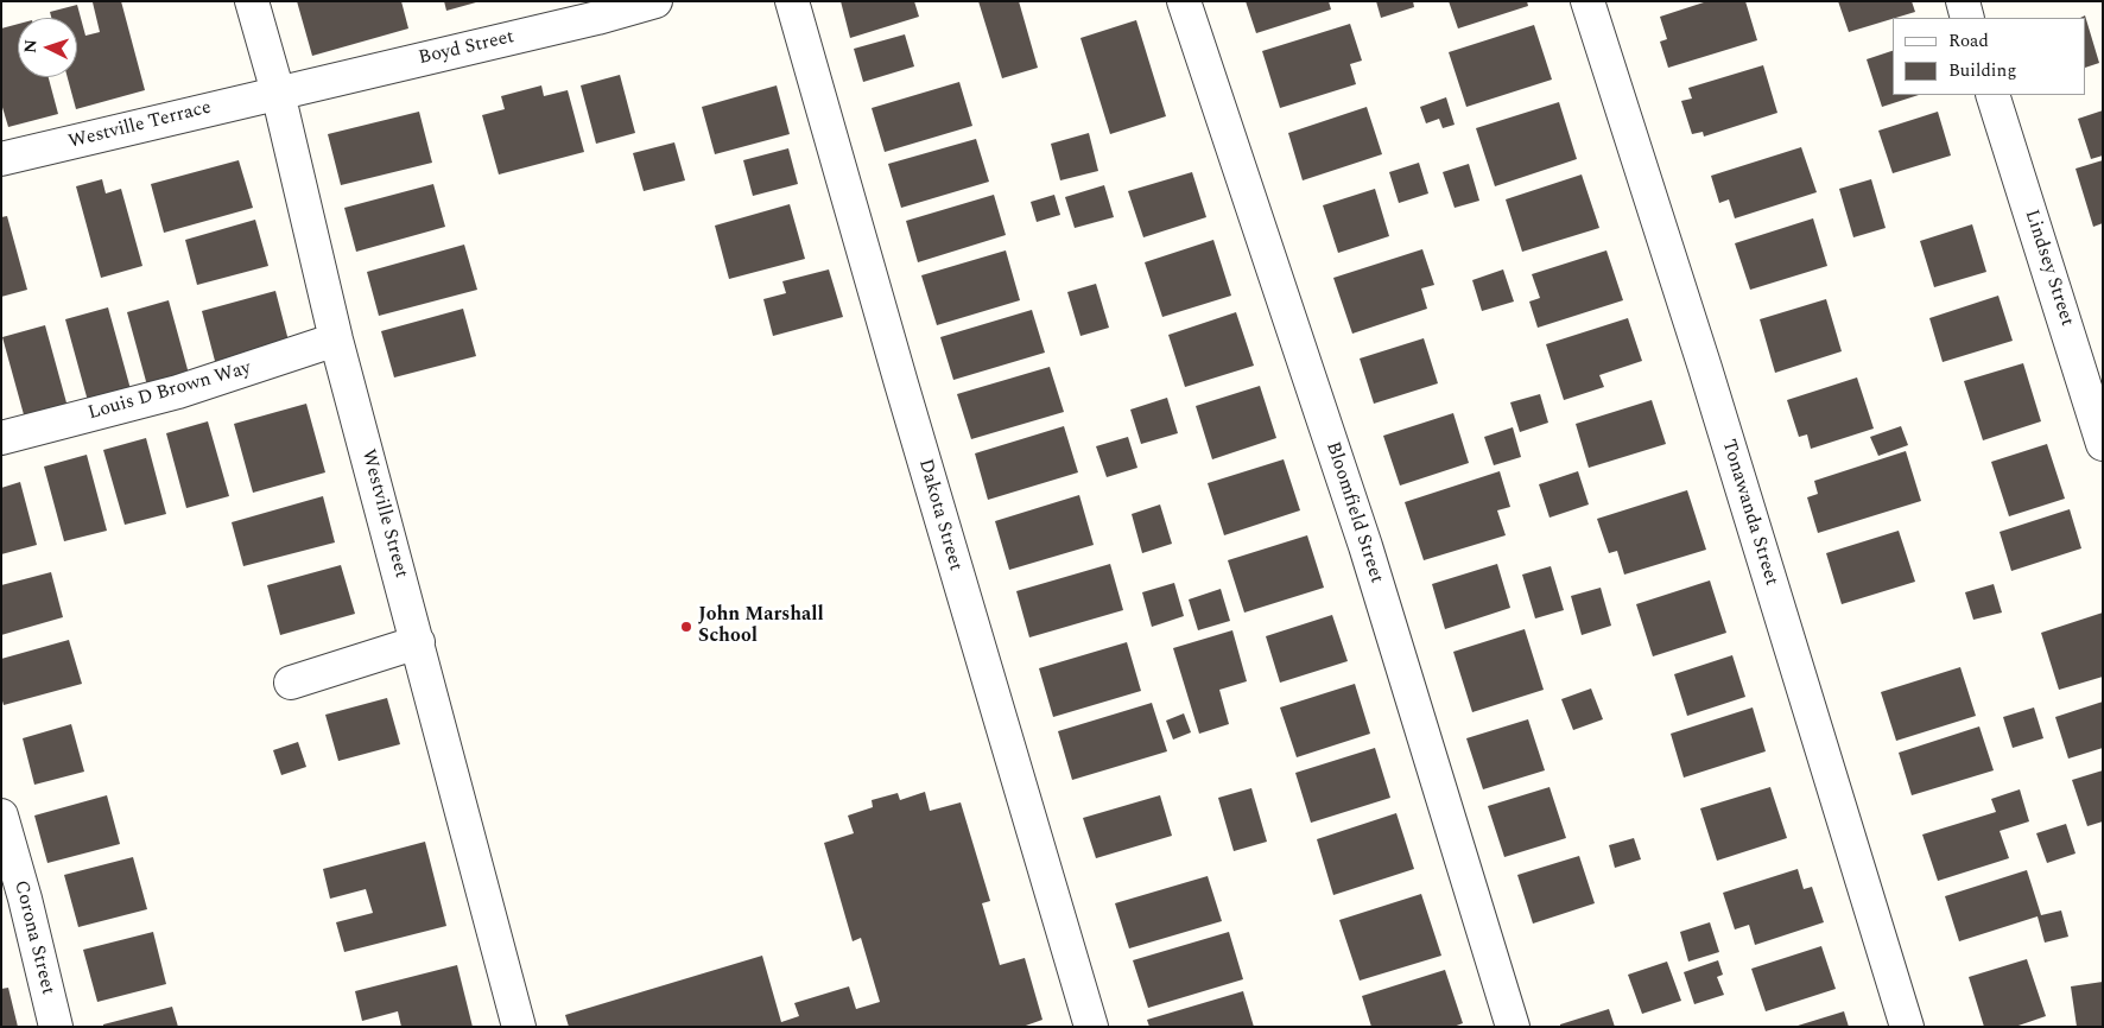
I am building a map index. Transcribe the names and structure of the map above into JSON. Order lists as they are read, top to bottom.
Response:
{
  "streets": {
    "street": [
      "Boyd Street",
      "Westville Terrace",
      "Lindsey Street",
      "Louis D Brown Way",
      "Bloomfield Street",
      "Tonawanda Street",
      "Westville Street",
      "Dakota Street",
      "Corona Street"
    ]
  },
  "crossings": [
    ["Boyd Street", "Westville Terrace"],
    ["Boyd Street", "Westville Street"],
    ["Westville Terrace", "Westville Street"],
    ["Louis D Brown Way", "Westville Street"]
  ],
  "places": ["John Marshall School"],
  "legend": ["Road", "Building"],
  "north": "left"
}
